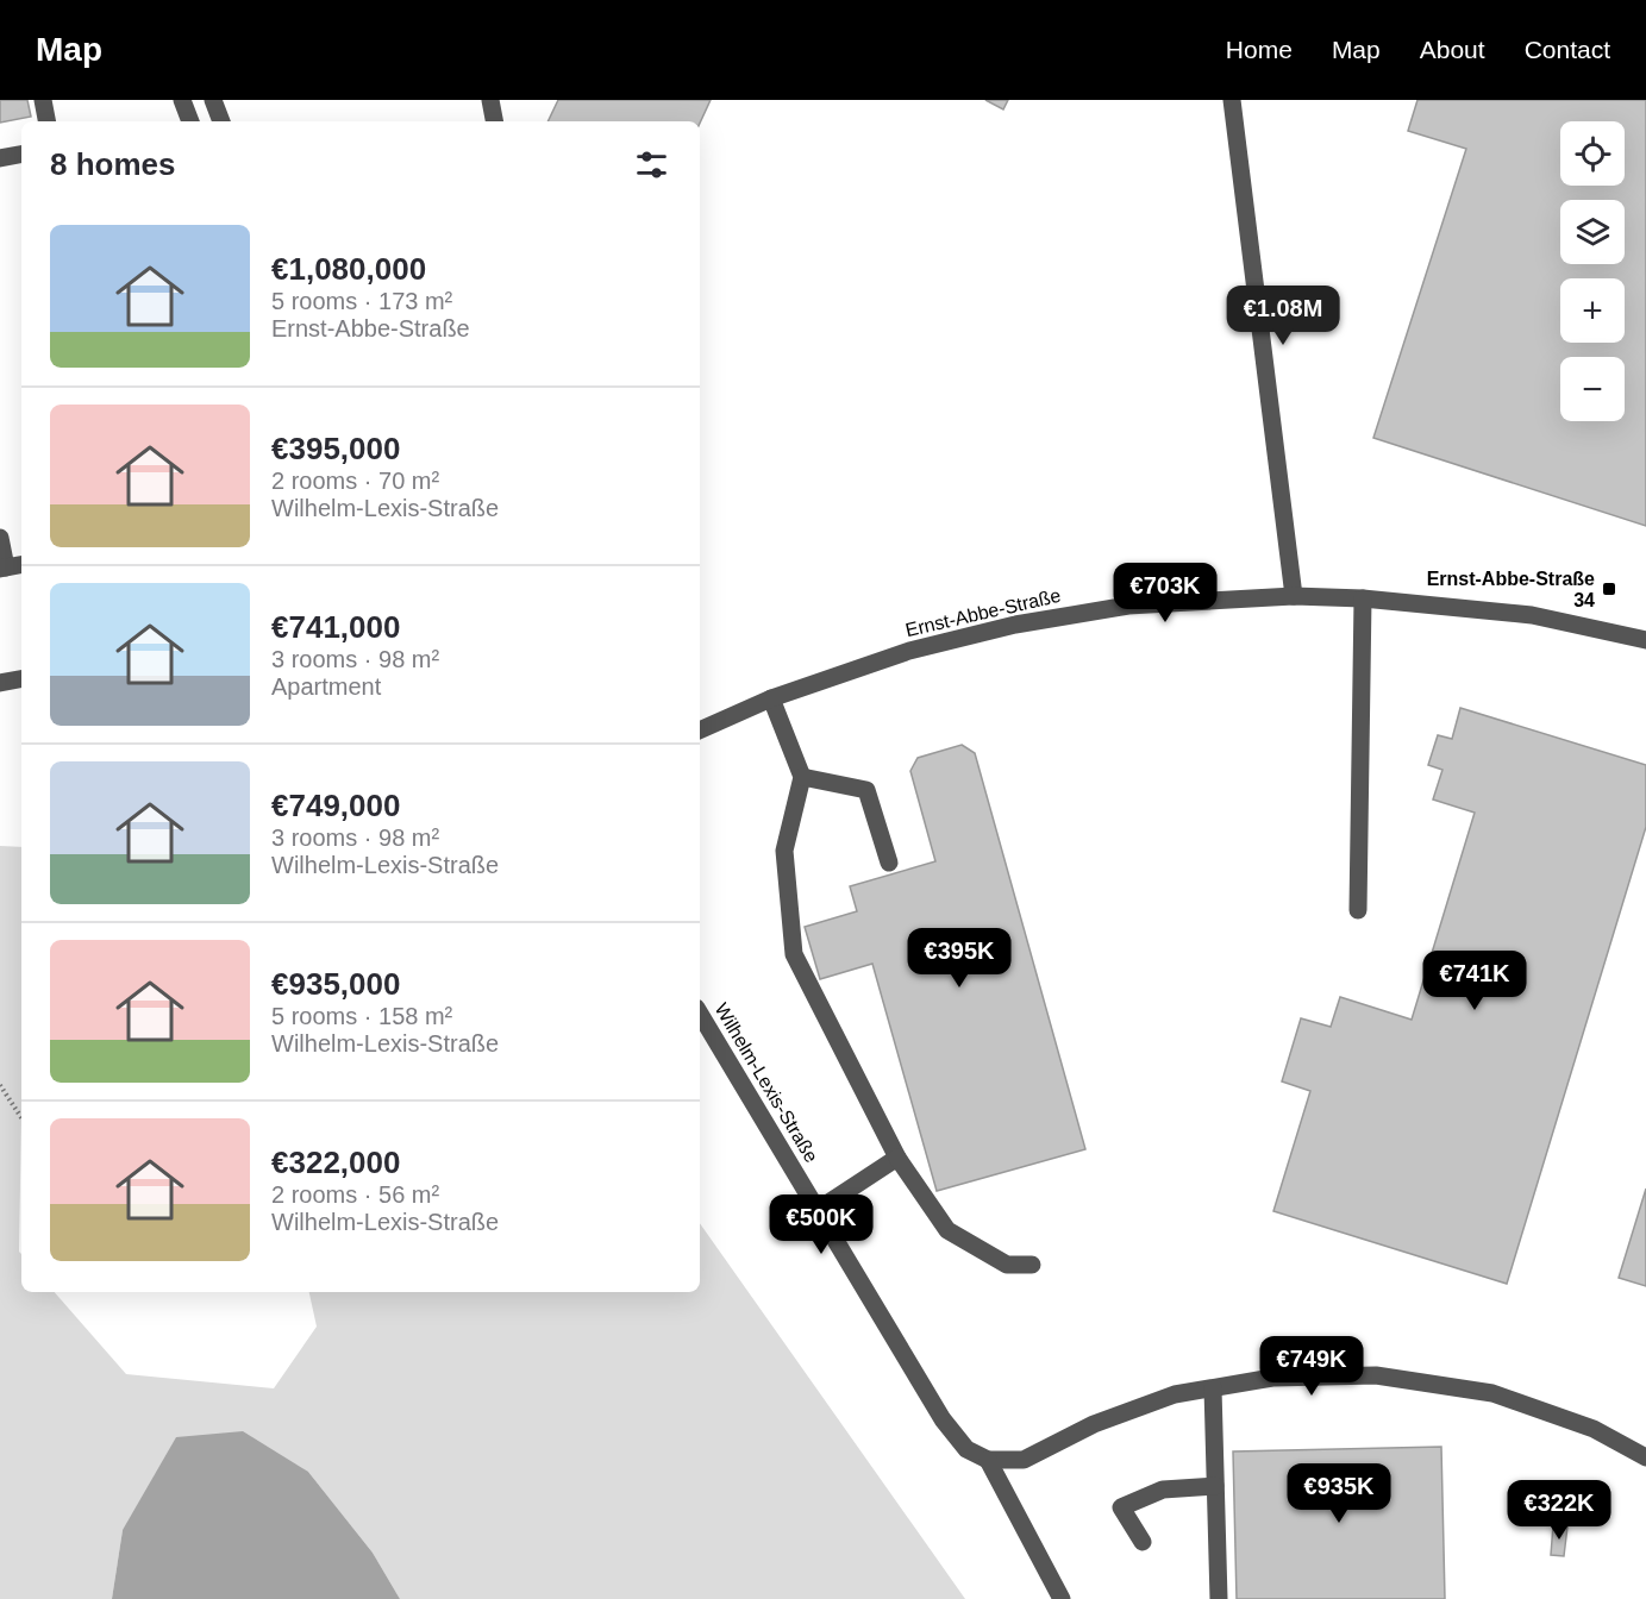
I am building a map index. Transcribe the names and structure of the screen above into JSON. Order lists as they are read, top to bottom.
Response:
{
  "streets": {
    "street": ["Ernst-Abbe-Straße", "Wilhelm-Lexis-Straße"]
  },
  "places": {
    "transit": ["Ernst-Abbe-Straße 34"]
  },
  "page": {
    "header": "Map",
    "nav": [
      "Home",
      "Map",
      "About",
      "Contact"
    ],
    "map_buttons": ["+", "−"],
    "heading": "8 homes",
    "list": [
      {
        "name": "€1,080,000",
        "note": "5 rooms · 173 m² · Ernst-Abbe-Straße"
      },
      {
        "name": "€395,000",
        "note": "2 rooms · 70 m² · Wilhelm-Lexis-Straße"
      },
      {
        "name": "€741,000",
        "note": "3 rooms · 98 m² · Apartment"
      },
      {
        "name": "€749,000",
        "note": "3 rooms · 98 m² · Wilhelm-Lexis-Straße"
      },
      {
        "name": "€935,000",
        "note": "5 rooms · 158 m² · Wilhelm-Lexis-Straße"
      },
      {
        "name": "€322,000",
        "note": "2 rooms · 56 m² · Wilhelm-Lexis-Straße"
      }
    ],
    "price": [
      "€1.08M",
      "€703K",
      "€395K",
      "€741K",
      "€500K",
      "€749K",
      "€935K",
      "€322K"
    ]
  }
}
